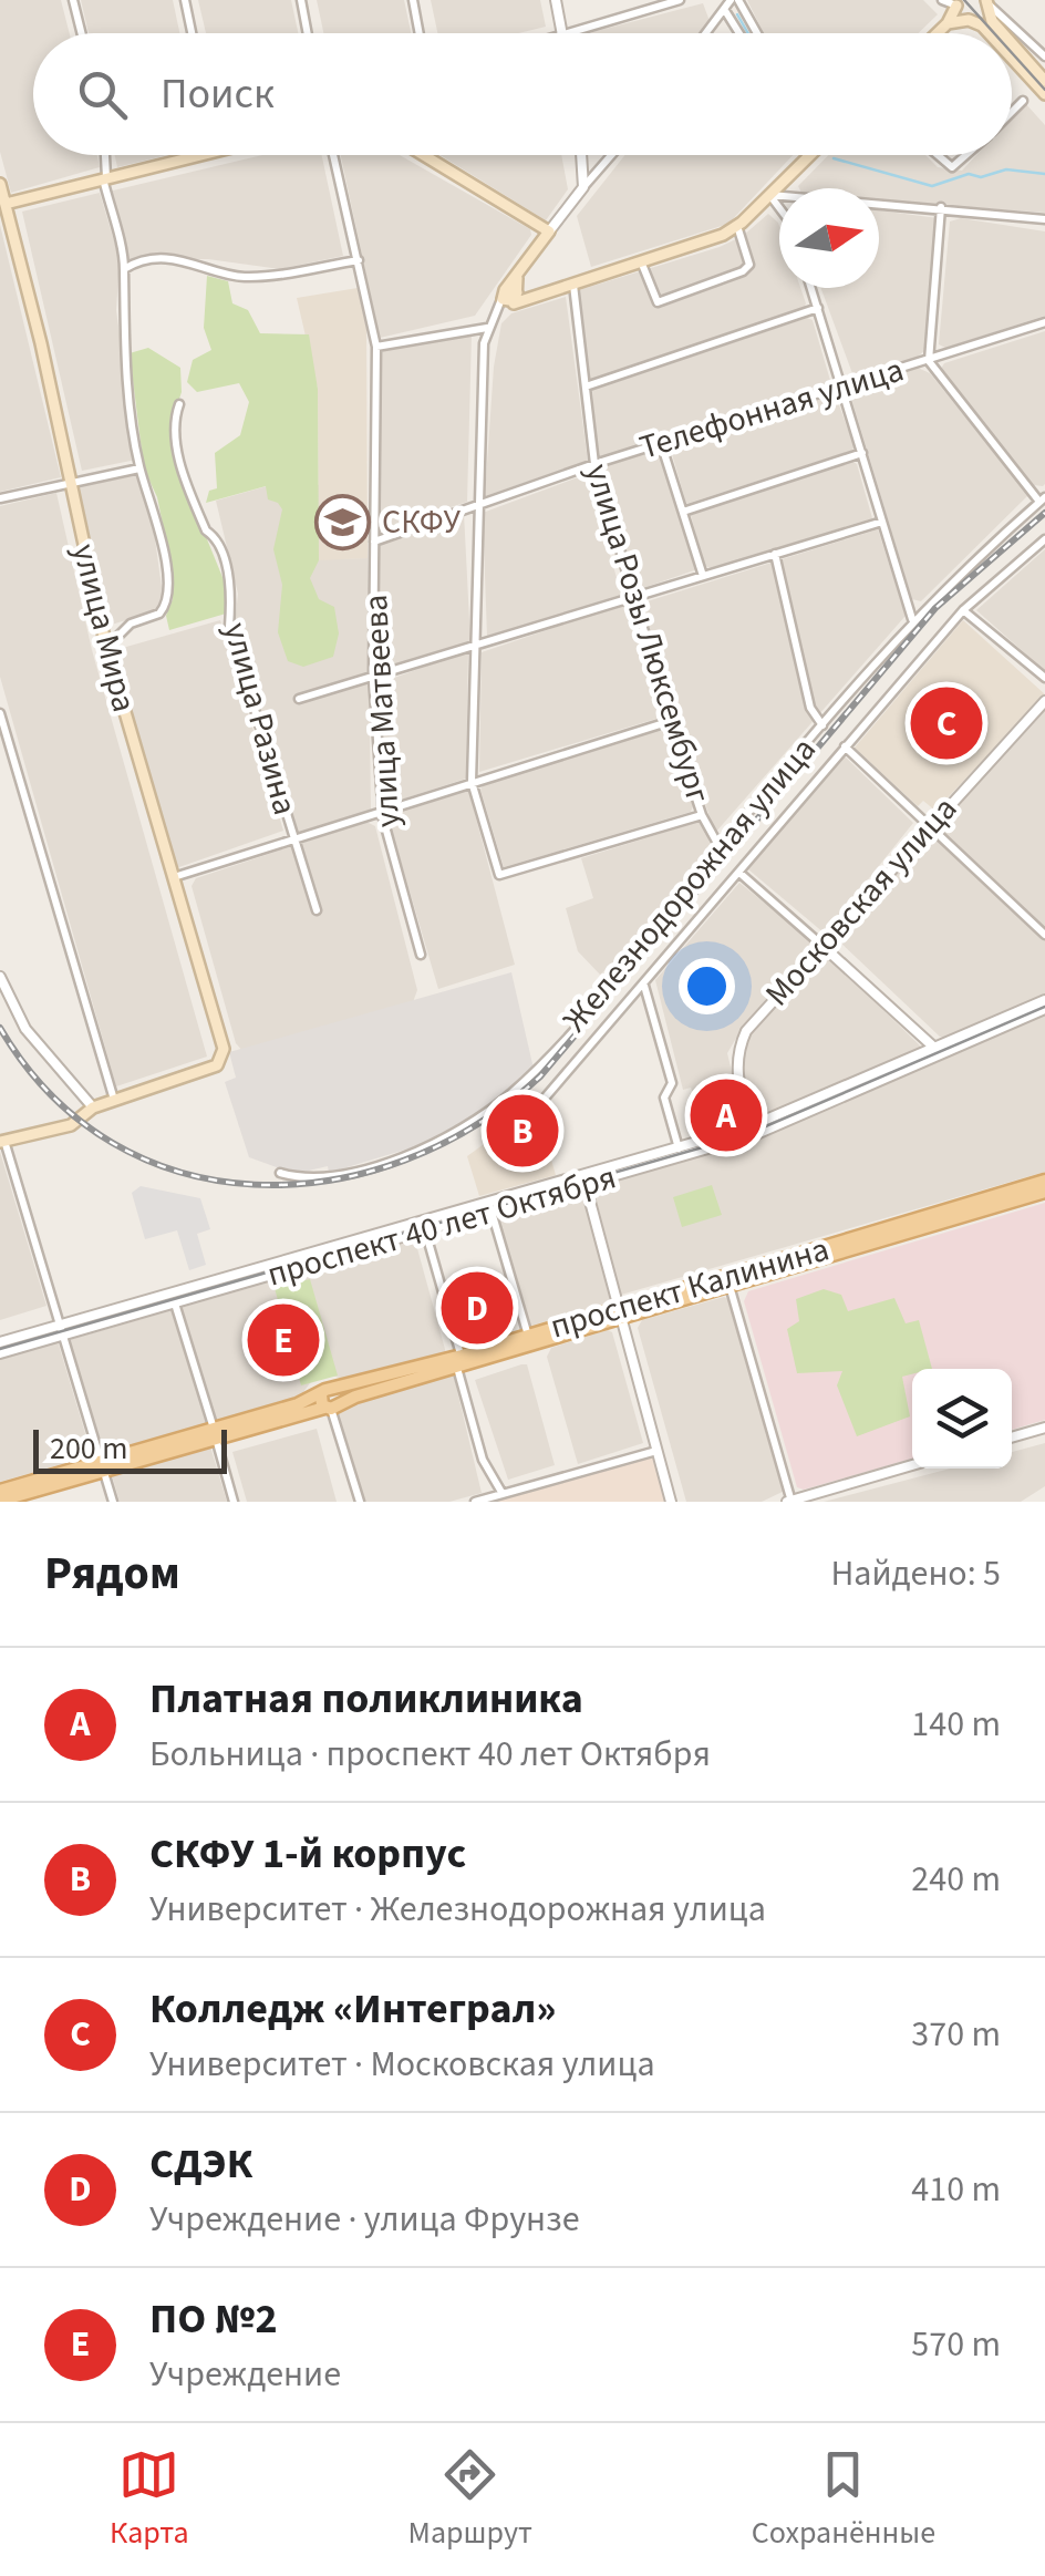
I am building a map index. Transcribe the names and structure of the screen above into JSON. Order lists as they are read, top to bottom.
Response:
{
  "streets": {
    "main road": ["улица Мира", "проспект Калинина"],
    "street": [
      "Телефонная улица",
      "улица Розы Люксембург",
      "улица Матвеева",
      "улица Разина",
      "Железнодорожная улица",
      "Московская улица",
      "проспект 40 лет Октября"
    ]
  },
  "crossings": [
    ["Телефонная улица", "улица Розы Люксембург"],
    ["Телефонная улица", "улица Матвеева"],
    ["улица Розы Люксембург", "Железнодорожная улица"],
    ["Московская улица", "проспект 40 лет Октября"]
  ],
  "places": {
    "school or university": ["СКФУ"]
  },
  "scale_bar": "200 m",
  "north": "right",
  "page": {
    "search": "Поиск",
    "pins": [
      "C",
      "A",
      "B",
      "D",
      "E"
    ],
    "scale": "200 m",
    "heading": ["Рядом", "Найдено: 5"],
    "list": [
      {
        "mark": "A",
        "name": "Платная поликлиника",
        "note": "Больница · проспект 40 лет Октября",
        "value": "140 m"
      },
      {
        "mark": "B",
        "name": "СКФУ 1-й корпус",
        "note": "Университет · Железнодорожная улица",
        "value": "240 m"
      },
      {
        "mark": "C",
        "name": "Колледж «Интеграл»",
        "note": "Университет · Московская улица",
        "value": "370 m"
      },
      {
        "mark": "D",
        "name": "СДЭК",
        "note": "Учреждение · улица Фрунзе",
        "value": "410 m"
      },
      {
        "mark": "E",
        "name": "ПО №2",
        "note": "Учреждение",
        "value": "570 m"
      }
    ],
    "nav": ["Карта", "Маршрут", "Сохранённые"]
  }
}
